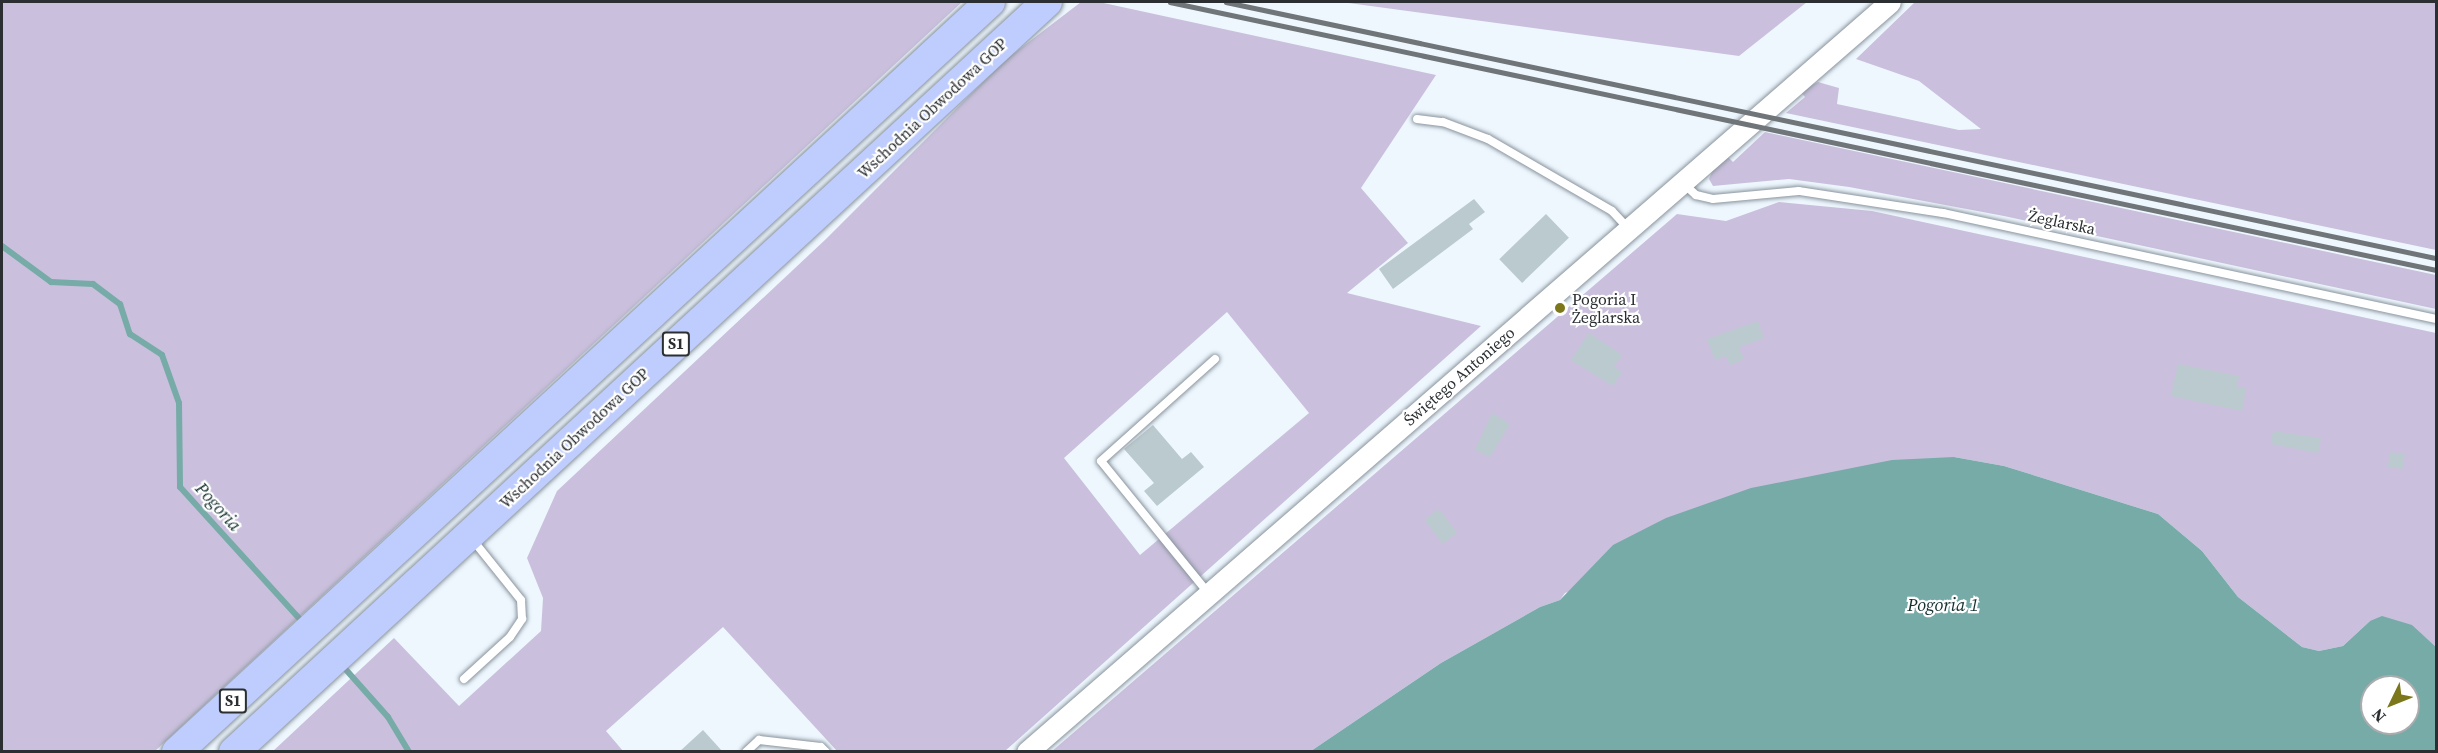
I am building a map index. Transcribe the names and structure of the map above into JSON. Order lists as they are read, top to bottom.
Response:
{
  "streets": {
    "highway": ["Wschodnia Obwodowa GOP", "S1"],
    "street": ["Świętego Antoniego"],
    "lane": ["Żeglarska"]
  },
  "crossings": [
    ["Żeglarska", "Świętego Antoniego"]
  ],
  "water": ["Pogoria", "Pogoria 1"],
  "places": ["Pogoria I Żeglarska"],
  "north": "bottom left"
}
